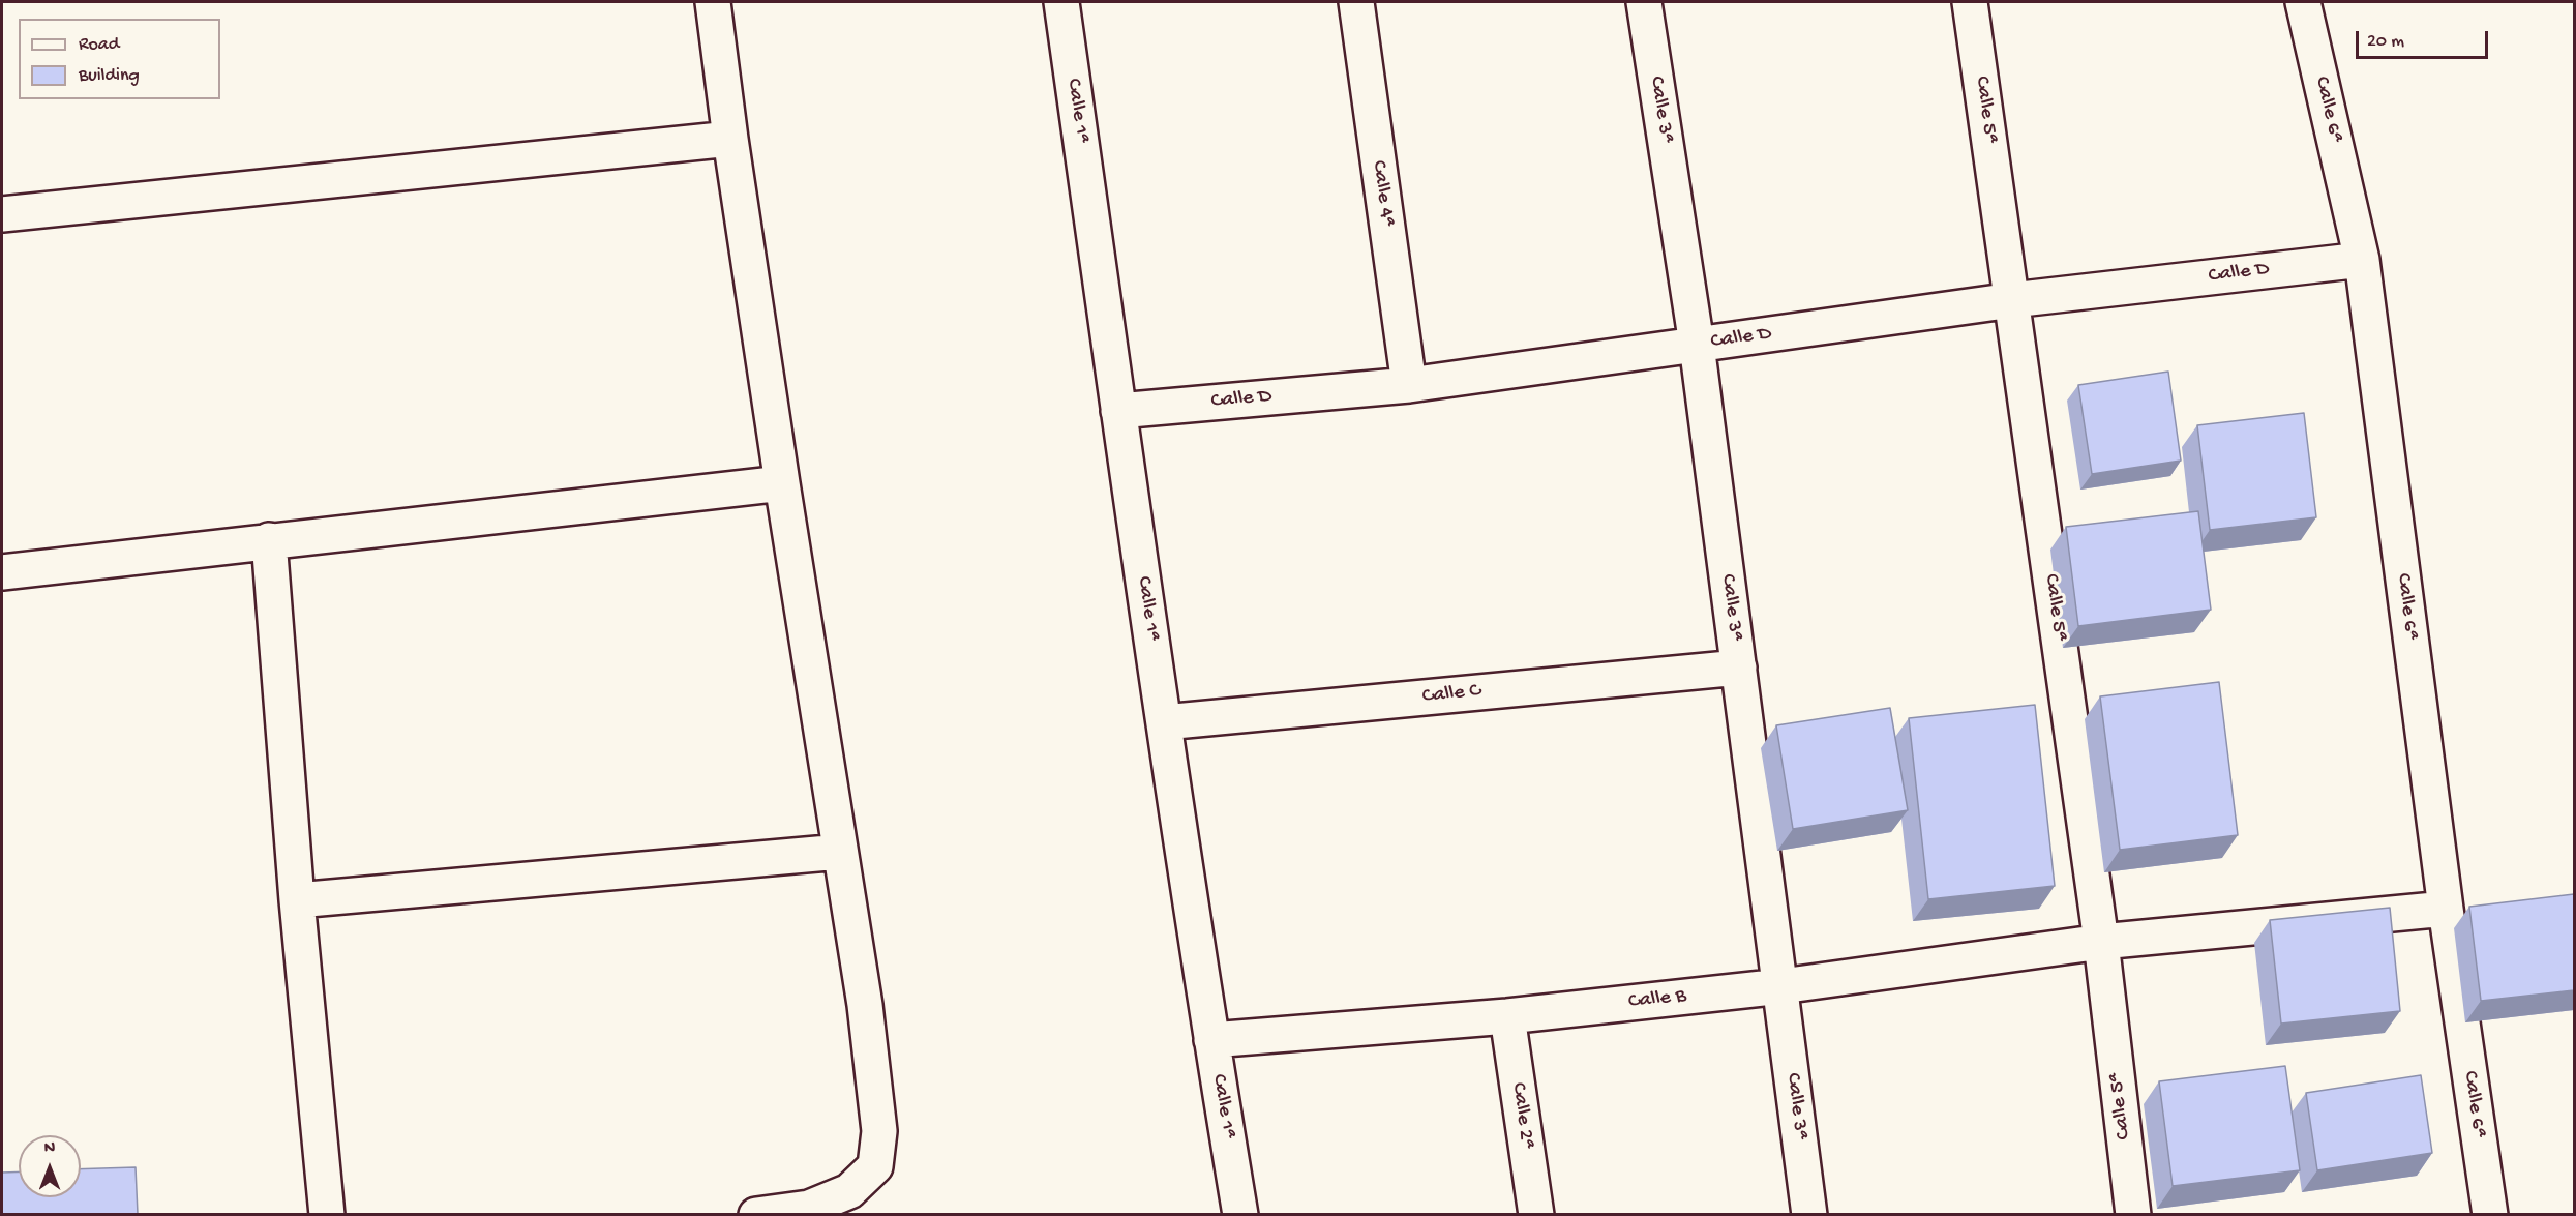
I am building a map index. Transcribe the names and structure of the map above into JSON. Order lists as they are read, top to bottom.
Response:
{
  "streets": {
    "street": [
      "Calle 3ª",
      "Calle 5ª",
      "Calle 6ª",
      "Calle 1ª",
      "Calle 4ª",
      "Calle D",
      "Calle C",
      "Calle B",
      "Calle 2ª"
    ]
  },
  "crossings": [
    ["Calle 3ª", "Calle D"],
    ["Calle 3ª", "Calle C"],
    ["Calle 3ª", "Calle B"],
    ["Calle 5ª", "Calle D"],
    ["Calle 5ª", "Calle B"],
    ["Calle 6ª", "Calle D"],
    ["Calle 6ª", "Calle B"],
    ["Calle 1ª", "Calle D"],
    ["Calle 1ª", "Calle C"],
    ["Calle 1ª", "Calle B"],
    ["Calle 4ª", "Calle D"],
    ["Calle B", "Calle 2ª"]
  ],
  "legend": ["Road", "Building"],
  "scale_bar": "20 m",
  "north": "top"
}
